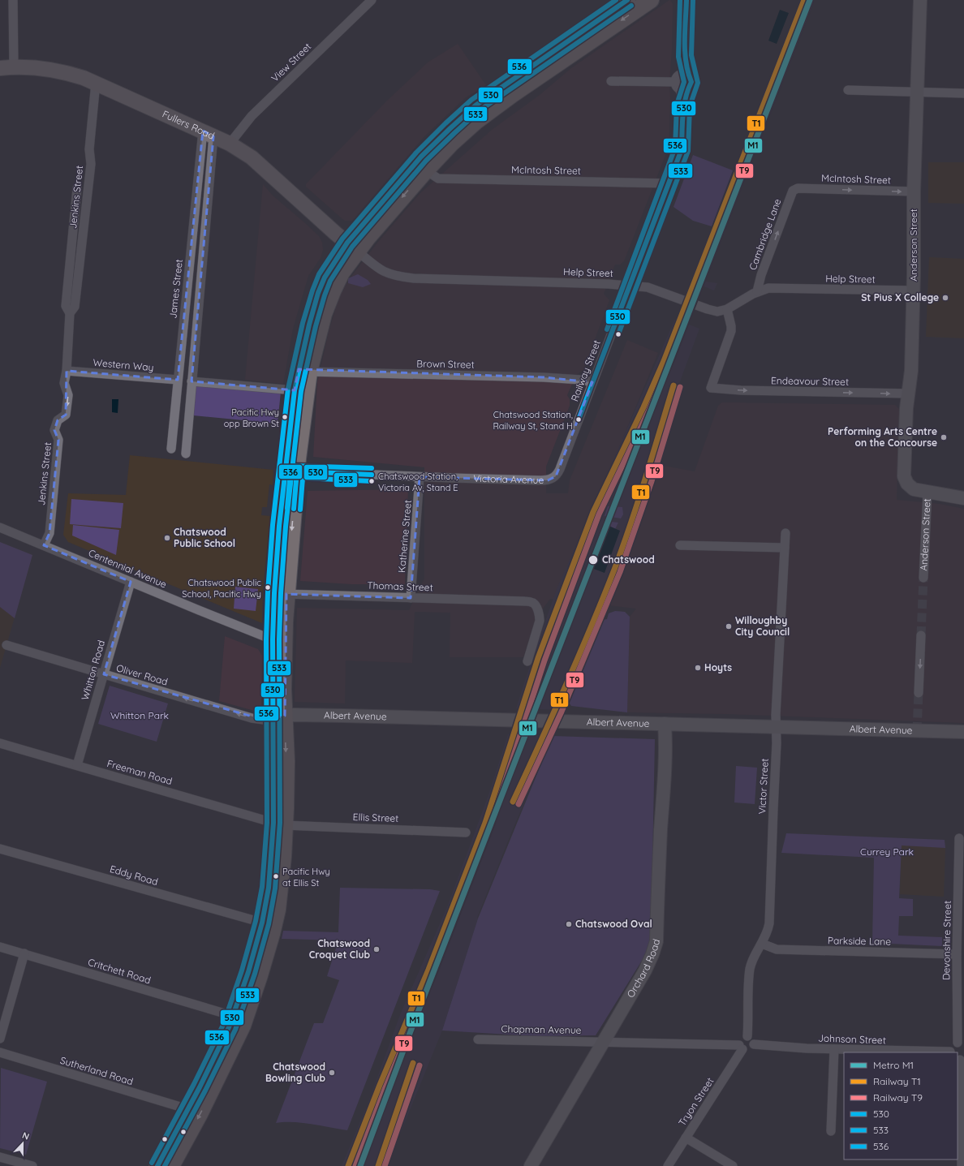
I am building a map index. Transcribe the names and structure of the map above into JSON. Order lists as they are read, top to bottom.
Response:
{
  "streets": {
    "main road": ["Fullers Road"],
    "street": [
      "View Street",
      "McIntosh Street",
      "Jenkins Street",
      "Cambridge Lane",
      "Anderson Street",
      "Help Street",
      "James Street",
      "Brown Street",
      "Western Way",
      "Railway Street",
      "Endeavour Street",
      "Victoria Avenue",
      "Katherine Street",
      "Centennial Avenue",
      "Thomas Street",
      "Whitton Road",
      "Oliver Road",
      "Albert Avenue",
      "Freeman Road",
      "Victor Street",
      "Ellis Street",
      "Eddy Road",
      "Devonshire Street",
      "Parkside Lane",
      "Orchard Road",
      "Critchett Road",
      "Chapman Avenue",
      "Johnson Street",
      "Sutherland Road",
      "Tryon Street"
    ]
  },
  "crossings": [
    ["View Street", "Fullers Road"],
    ["Fullers Road", "Jenkins Street"],
    ["Fullers Road", "Help Street"],
    ["Fullers Road", "James Street"],
    ["McIntosh Street", "Cambridge Lane"],
    ["McIntosh Street", "Anderson Street"],
    ["McIntosh Street", "Railway Street"],
    ["Jenkins Street", "Western Way"],
    ["Jenkins Street", "Centennial Avenue"],
    ["Cambridge Lane", "Help Street"],
    ["Anderson Street", "Help Street"],
    ["Anderson Street", "Endeavour Street"],
    ["Help Street", "Railway Street"],
    ["Help Street", "Endeavour Street"],
    ["James Street", "Western Way"],
    ["Brown Street", "Railway Street"],
    ["Railway Street", "Victoria Avenue"],
    ["Victoria Avenue", "Katherine Street"],
    ["Katherine Street", "Thomas Street"],
    ["Centennial Avenue", "Whitton Road"],
    ["Whitton Road", "Oliver Road"],
    ["Whitton Road", "Freeman Road"],
    ["Oliver Road", "Albert Avenue"],
    ["Albert Avenue", "Victor Street"],
    ["Albert Avenue", "Orchard Road"],
    ["Freeman Road", "Ellis Street"],
    ["Victor Street", "Parkside Lane"],
    ["Victor Street", "Johnson Street"],
    ["Victor Street", "Tryon Street"],
    ["Devonshire Street", "Parkside Lane"],
    ["Orchard Road", "Chapman Avenue"],
    ["Johnson Street", "Tryon Street"]
  ],
  "one_way": ["Cambridge Lane", "Oliver Road"],
  "parks": ["Whitton Park", "Currey Park"],
  "places": [
    "St Pius X College",
    "Pacific Hwy opp Brown St",
    "Chatswood Station, Railway St, Stand H",
    "Performing Arts Centre on the Concourse",
    "Chatswood Station, Victoria Av, Stand E",
    "Chatswood Public School",
    "Chatswood",
    "Chatswood Public School, Pacific Hwy",
    "Willoughby City Council",
    "Hoyts",
    "Pacific Hwy at Ellis St",
    "Chatswood Oval",
    "Chatswood Croquet Club",
    "Chatswood Bowling Club"
  ],
  "lines": [
    "metro line M1",
    "rail line T1",
    "transit line 530",
    "transit line 533",
    "transit line 536",
    "rail line T9"
  ],
  "legend": [
    "Metro M1",
    "Railway T1",
    "Railway T9",
    "530",
    "533",
    "536"
  ],
  "north": "top"
}
